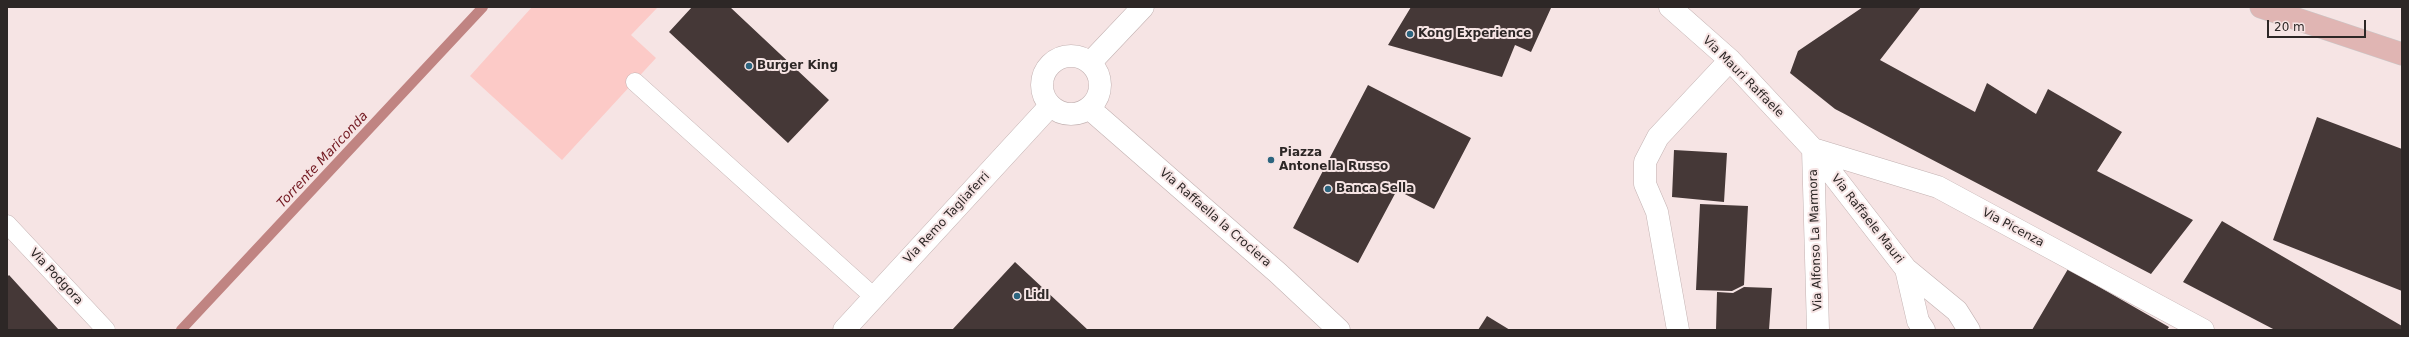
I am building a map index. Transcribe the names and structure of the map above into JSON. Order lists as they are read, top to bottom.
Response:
{
  "streets": {
    "street": [
      "Via Mauri Raffaele",
      "Via Remo Tagliaferri",
      "Via Raffaella la Crociera",
      "Via Raffaele Mauri",
      "Via Picenza",
      "Via Alfonso La Marmora"
    ],
    "lane": ["Via Podgora"]
  },
  "crossings": [
    ["Via Mauri Raffaele", "Via Raffaele Mauri"],
    ["Via Mauri Raffaele", "Via Picenza"],
    ["Via Mauri Raffaele", "Via Alfonso La Marmora"],
    ["Via Remo Tagliaferri", "Via Raffaella la Crociera"],
    ["Via Raffaele Mauri", "Via Picenza"],
    ["Via Raffaele Mauri", "Via Alfonso La Marmora"],
    ["Via Picenza", "Via Alfonso La Marmora"]
  ],
  "water": ["Torrente Mariconda"],
  "places": [
    "Kong Experience",
    "Burger King",
    "Piazza Antonella Russo",
    "Banca Sella",
    "Lidl"
  ],
  "scale_bar": "20 m"
}
